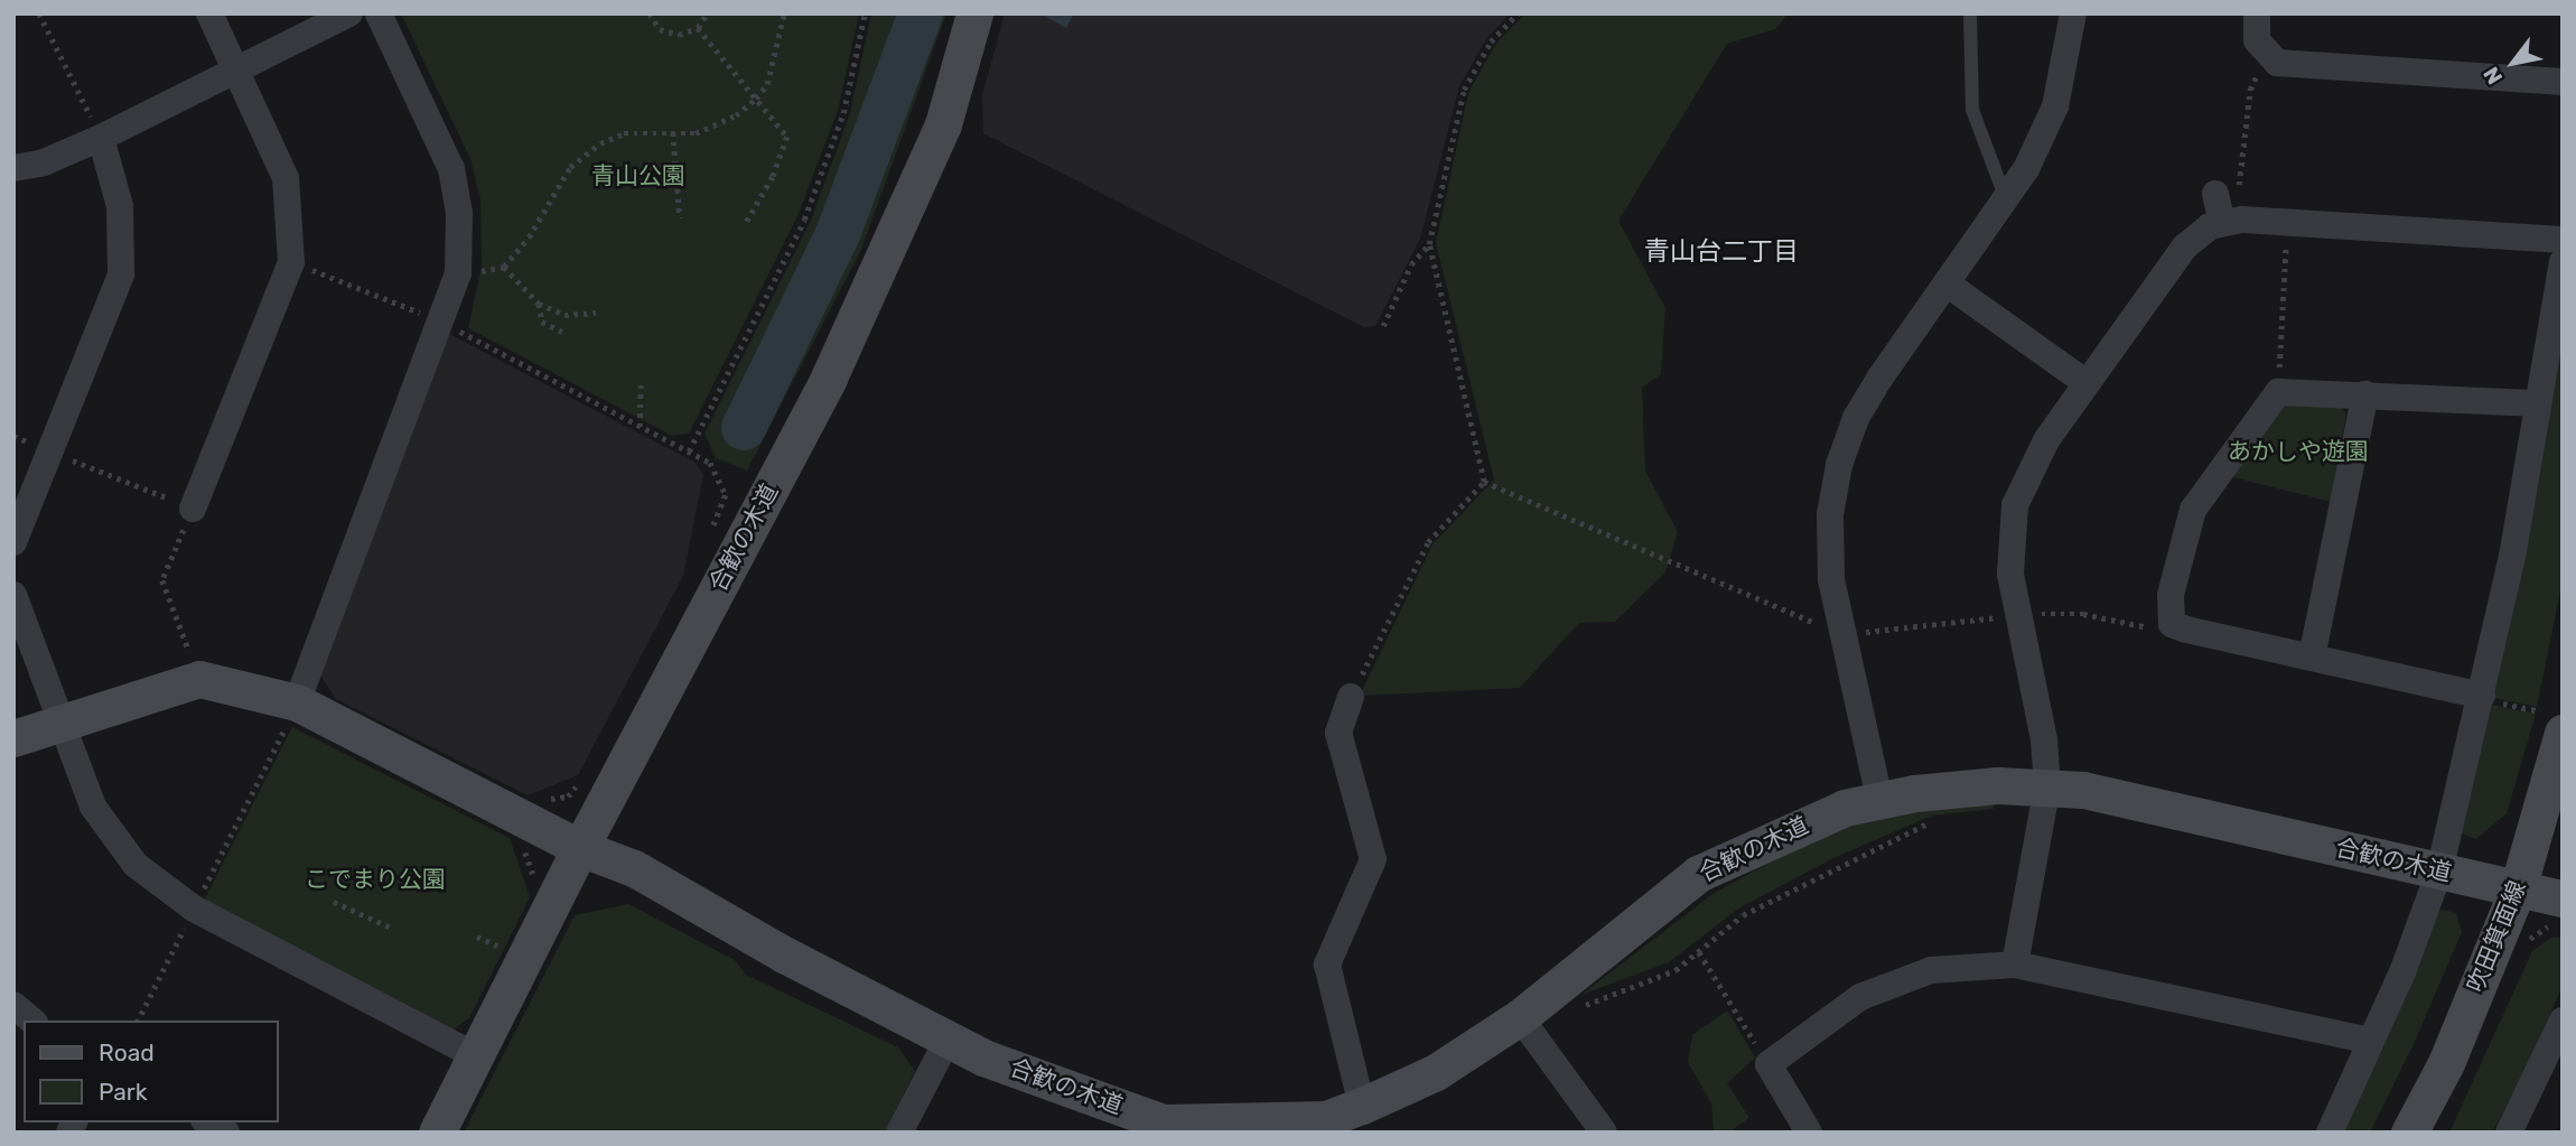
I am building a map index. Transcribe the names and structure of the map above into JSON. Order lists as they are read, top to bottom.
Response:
{
  "streets": {
    "street": ["合歓の木道", "吹田箕面線"]
  },
  "crossings": [
    ["合歓の木道", "吹田箕面線"]
  ],
  "districts": ["青山台二丁目"],
  "parks": ["青山公園", "あかしや遊園", "こでまり公園"],
  "legend": ["Road", "Park"],
  "north": "bottom left"
}
